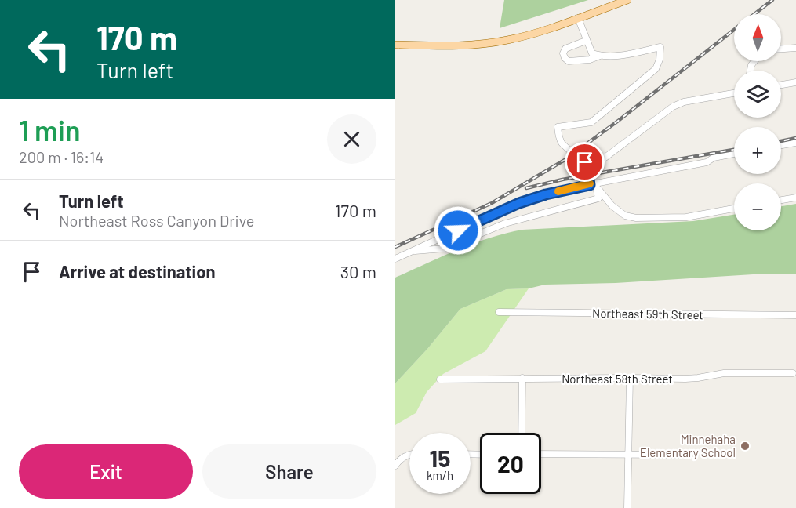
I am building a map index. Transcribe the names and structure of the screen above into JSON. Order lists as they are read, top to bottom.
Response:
{
  "streets": {
    "street": ["Northeast 59th Street", "Northeast 58th Street"]
  },
  "places": ["Minnehaha Elementary School"],
  "north": "top",
  "page": {
    "turn": ["170 m", "Turn left"],
    "map_buttons": ["+", "−"],
    "heading": ["1 min", "200 m · 16:14"],
    "list": [
      {
        "name": "Turn left",
        "note": "Northeast Ross Canyon Drive",
        "value": "170 m"
      },
      {
        "name": "Arrive at destination",
        "value": "30 m"
      }
    ],
    "speed": "15 km/h",
    "limit": "20",
    "buttons": ["Exit", "Share"]
  }
}
